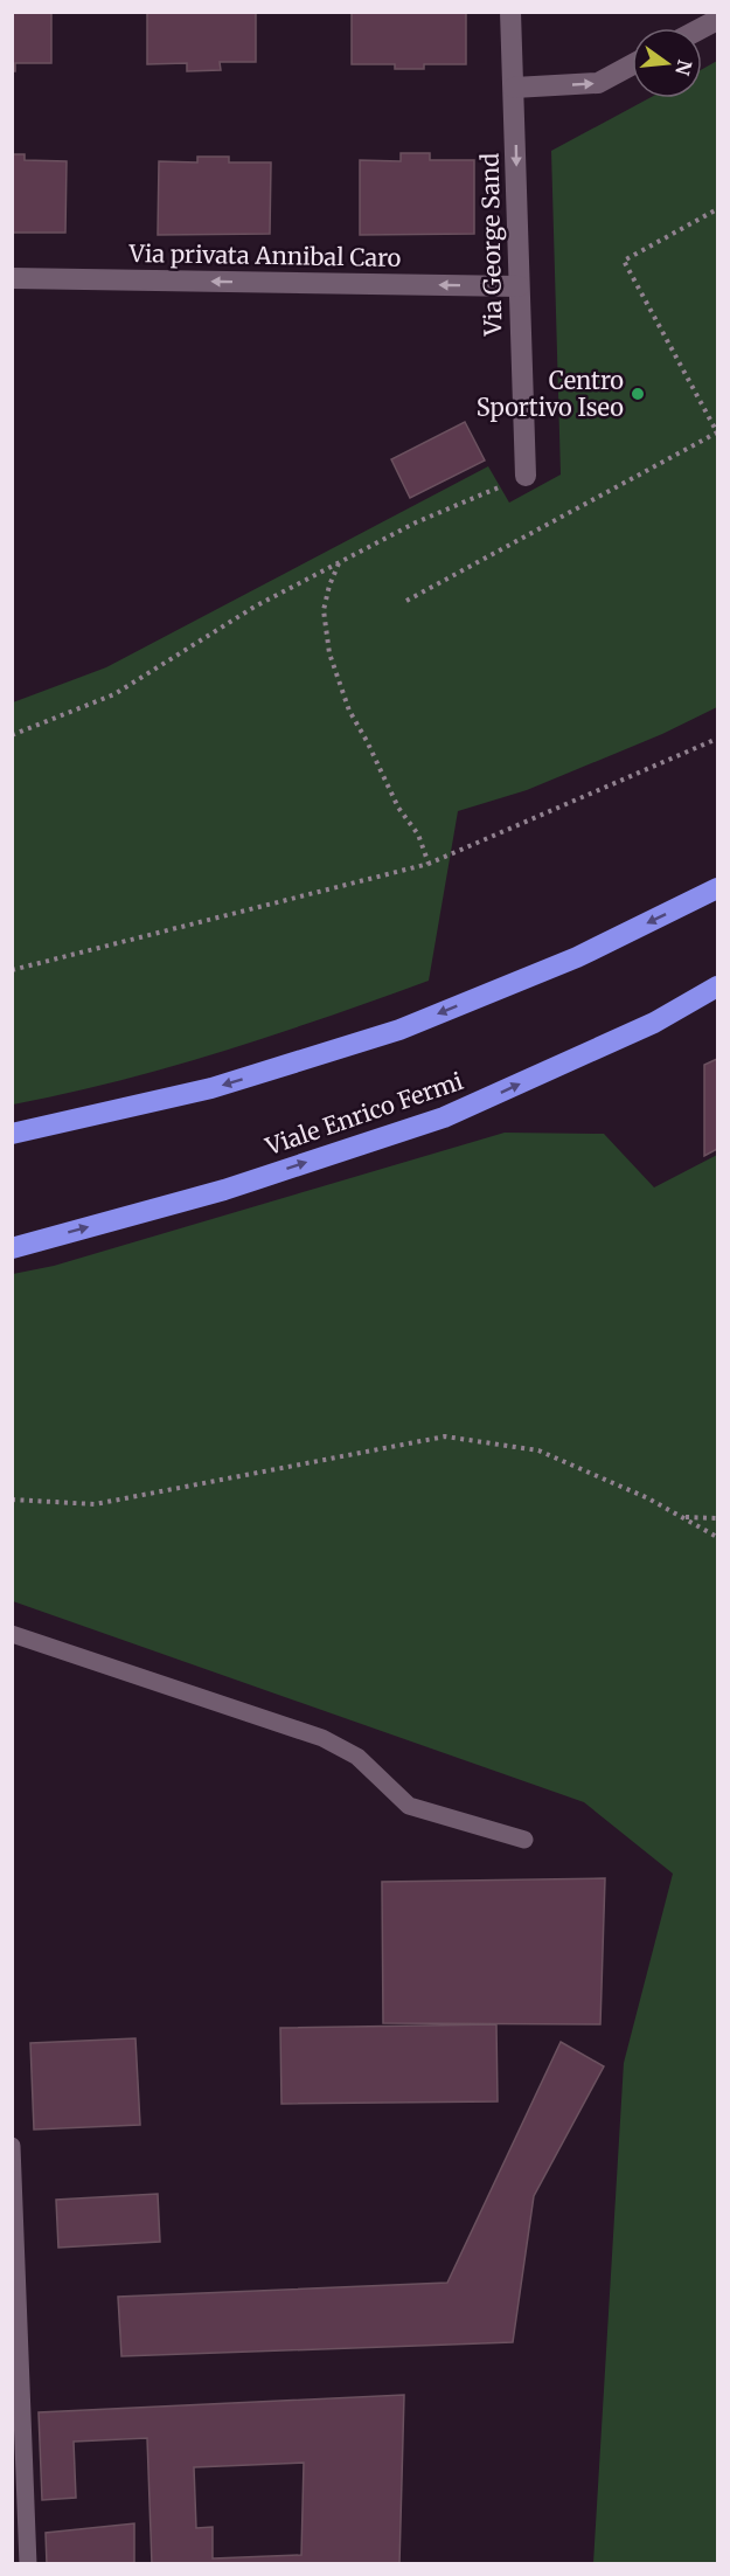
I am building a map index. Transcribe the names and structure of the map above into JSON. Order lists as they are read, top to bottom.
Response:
{
  "streets": {
    "highway": ["Viale Enrico Fermi"],
    "street": ["Via George Sand", "Via privata Annibal Caro"]
  },
  "crossings": [
    ["Via George Sand", "Via privata Annibal Caro"]
  ],
  "one_way": ["Via George Sand", "Via privata Annibal Caro"],
  "places": ["Centro Sportivo Iseo"],
  "north": "right"
}
